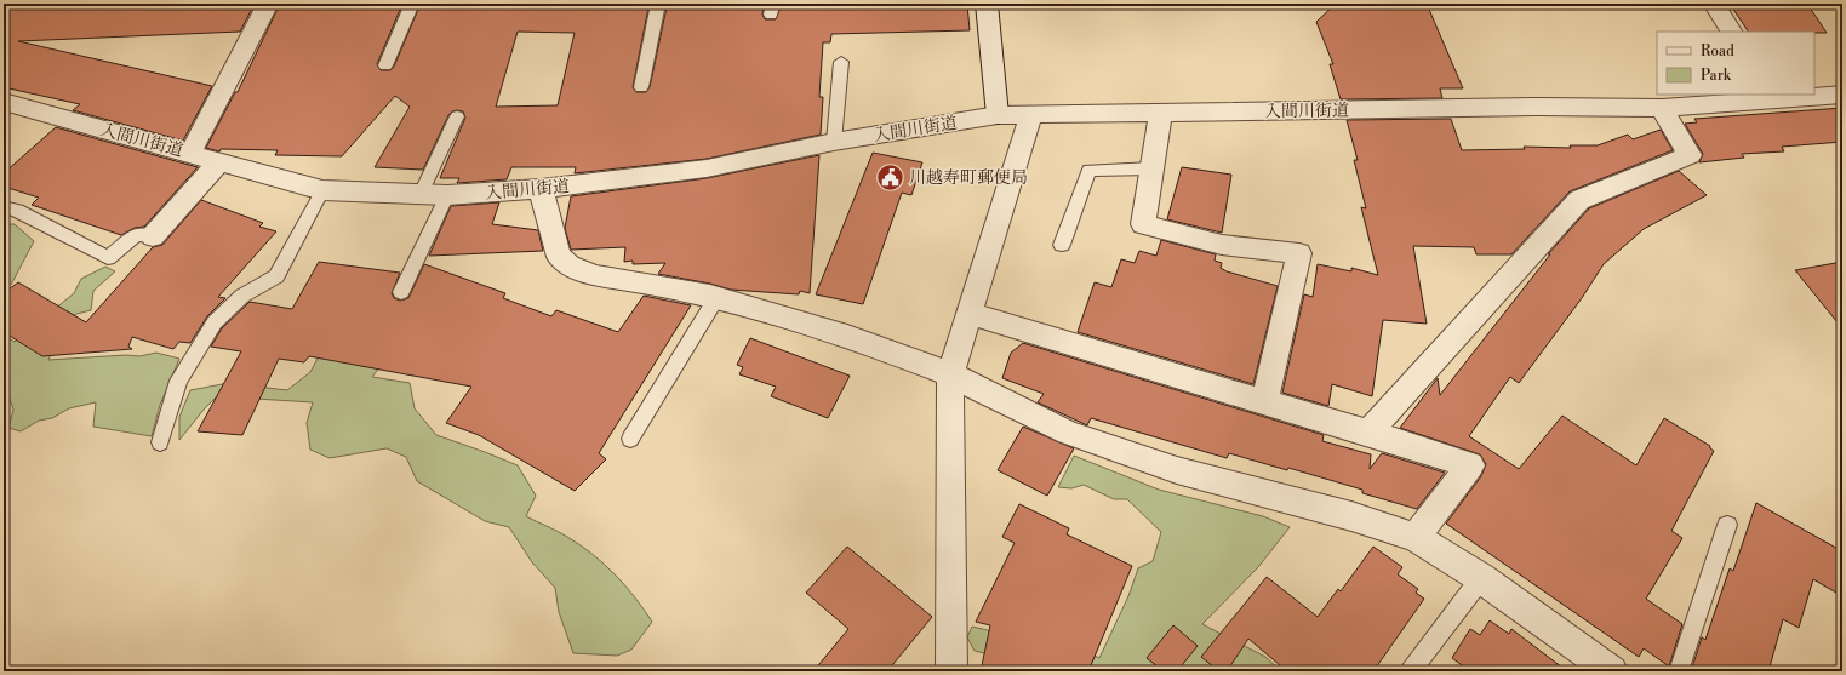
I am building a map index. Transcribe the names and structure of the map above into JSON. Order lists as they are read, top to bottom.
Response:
{
  "streets": {
    "street": ["入間川街道"]
  },
  "places": {
    "public building": ["川越寿町郵便局"]
  },
  "legend": ["Road", "Park"]
}
